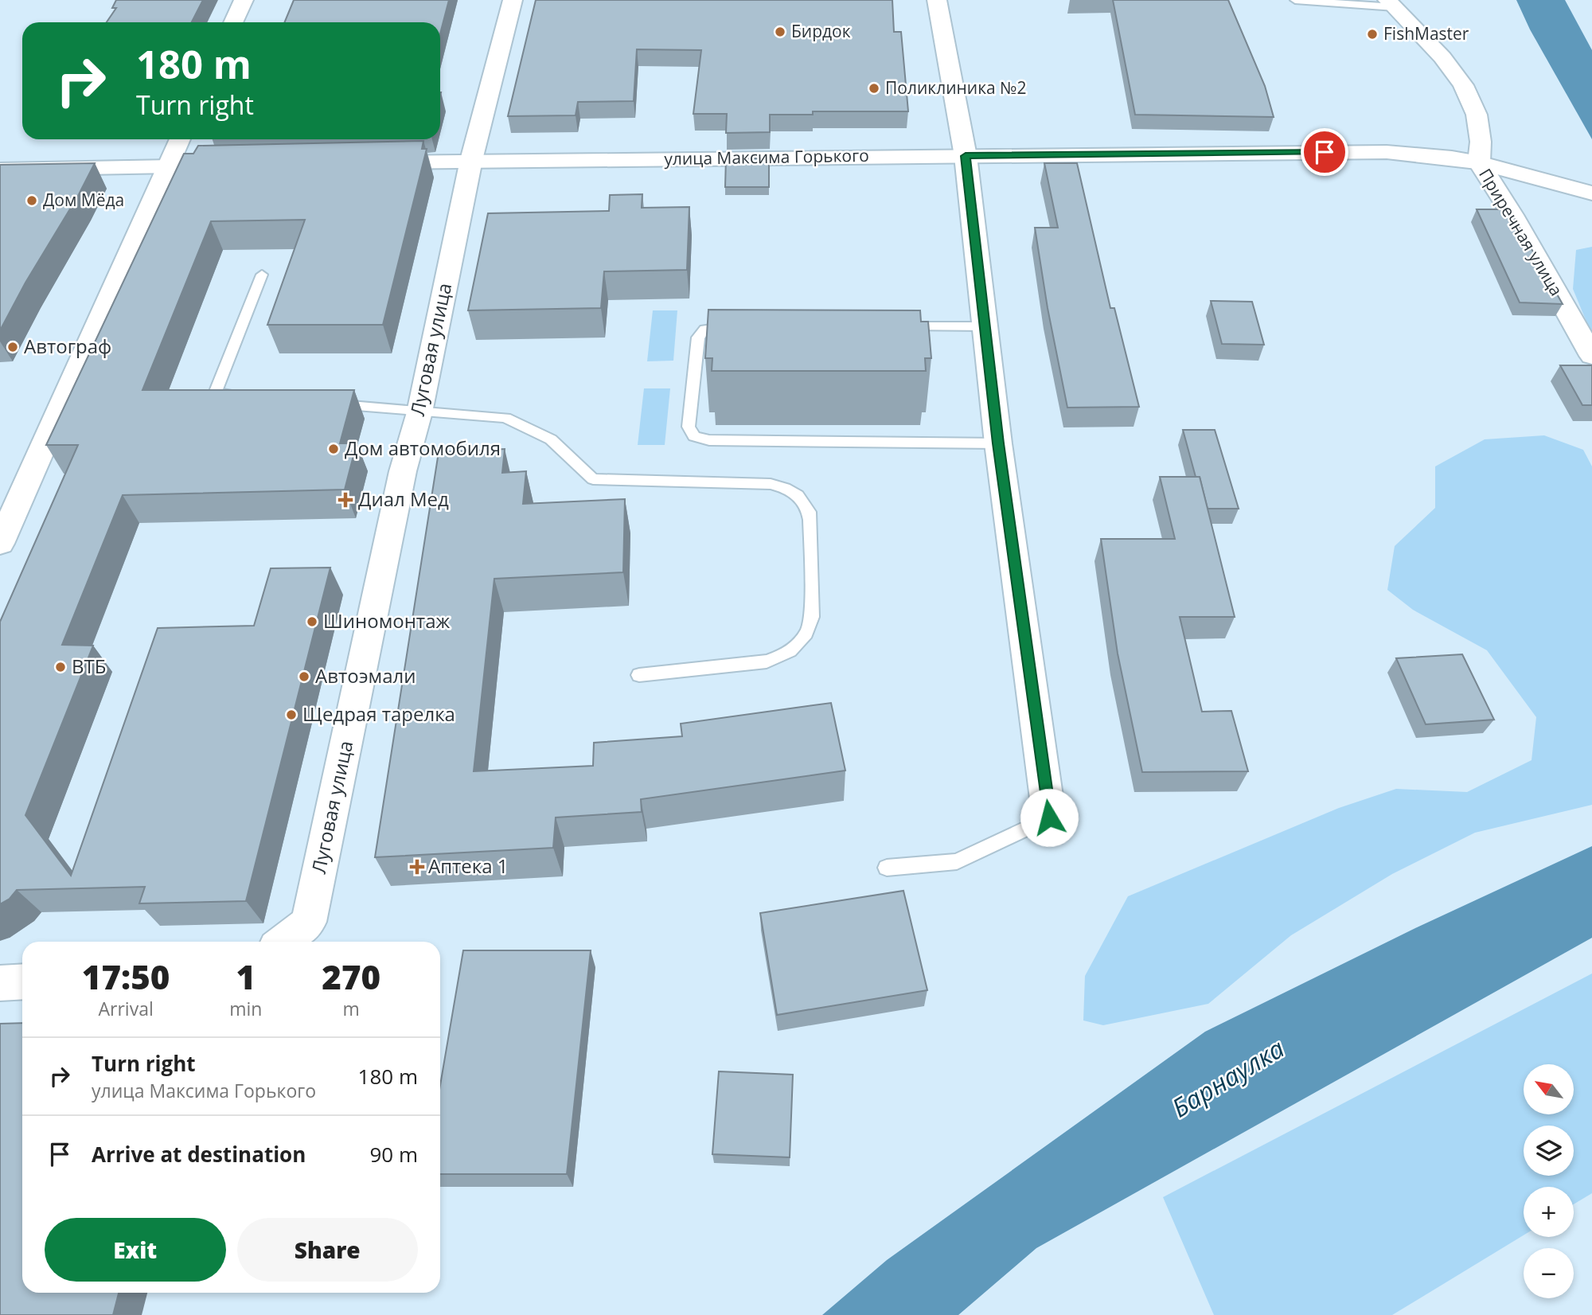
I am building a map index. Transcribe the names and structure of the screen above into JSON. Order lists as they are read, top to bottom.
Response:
{
  "streets": {
    "street": ["улица Максима Горького", "Приречная улица", "Луговая улица"]
  },
  "crossings": [
    ["улица Максима Горького", "Приречная улица"],
    ["улица Максима Горького", "Луговая улица"]
  ],
  "water": ["Барнаулка"],
  "places": {
    "other": [
      "Бирдок",
      "FishMaster",
      "Поликлиника №2",
      "Дом Мёда",
      "Автограф",
      "Дом автомобиля",
      "Шиномонтаж",
      "ВТБ",
      "Автоэмали",
      "Щедрая тарелка"
    ],
    "health": ["Диал Мед", "Аптека 1"]
  },
  "north": "top left",
  "page": {
    "turn": ["180 m", "Turn right"],
    "eta": [
      "17:50",
      "Arrival",
      "1",
      "min",
      "270",
      "m"
    ],
    "list": [
      {
        "name": "Turn right",
        "note": "улица Максима Горького",
        "value": "180 m"
      },
      {
        "name": "Arrive at destination",
        "value": "90 m"
      }
    ],
    "map_buttons": ["+", "−"],
    "buttons": ["Exit", "Share"]
  }
}
